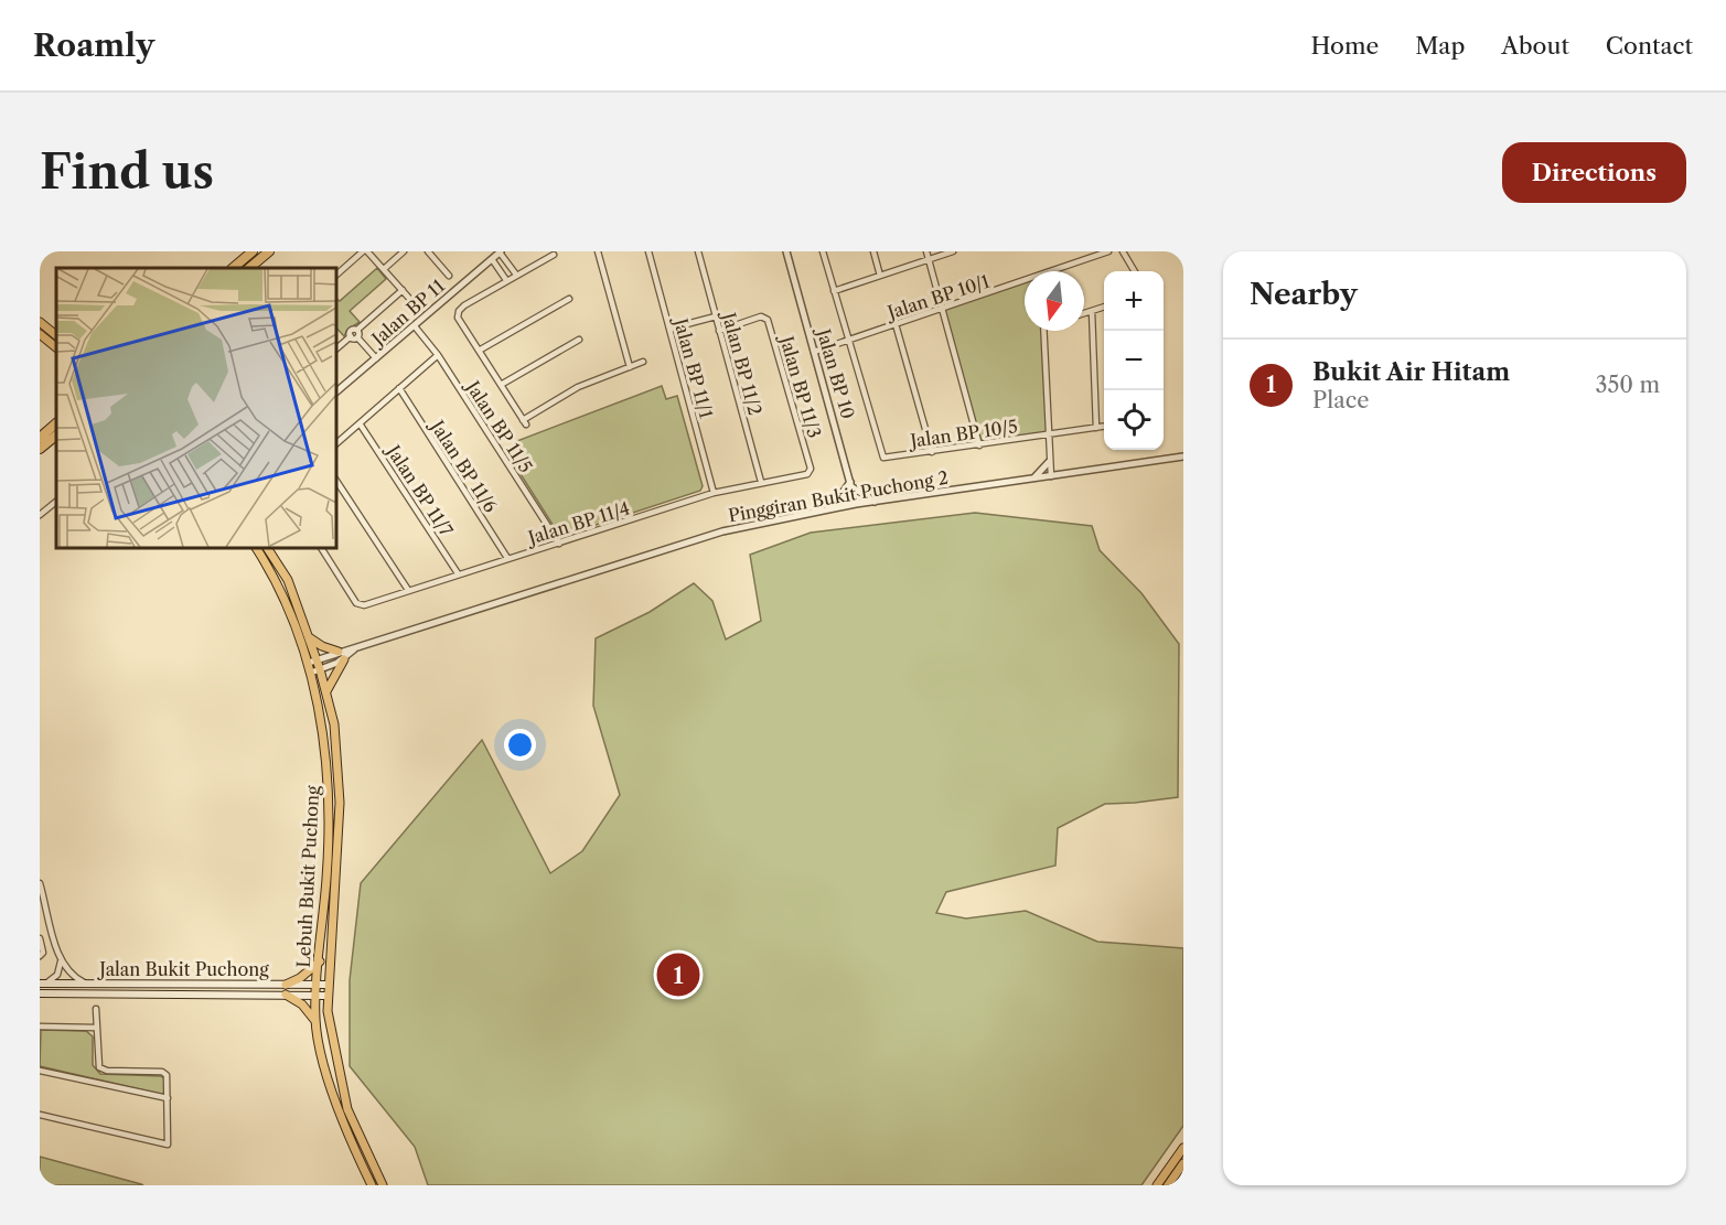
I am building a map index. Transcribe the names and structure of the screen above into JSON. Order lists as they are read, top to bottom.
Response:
{
  "streets": {
    "main road": ["Lebuh Bukit Puchong", "Jalan Bukit Puchong"],
    "street": [
      "Jalan BP 10/1",
      "Jalan BP 11",
      "Jalan BP 11/2",
      "Jalan BP 11/1",
      "Jalan BP 10",
      "Jalan BP 11/3",
      "Jalan BP 11/5",
      "Jalan BP 10/5",
      "Jalan BP 11/6",
      "Jalan BP 11/7",
      "Pinggiran Bukit Puchong 2",
      "Jalan BP 11/4"
    ]
  },
  "crossings": [
    ["Jalan BP 10/1", "Jalan BP 10"],
    ["Jalan BP 10/1", "Jalan BP 10/5"],
    ["Jalan BP 11", "Jalan BP 11/5"],
    ["Jalan BP 11/2", "Jalan BP 11/3"],
    ["Jalan BP 11/2", "Jalan BP 11/4"],
    ["Jalan BP 11/1", "Jalan BP 11/4"],
    ["Jalan BP 10", "Pinggiran Bukit Puchong 2"],
    ["Jalan BP 11/3", "Jalan BP 11/4"],
    ["Jalan BP 11/5", "Jalan BP 11/4"],
    ["Jalan BP 11/6", "Jalan BP 11/4"],
    ["Jalan BP 11/7", "Jalan BP 11/4"],
    ["Pinggiran Bukit Puchong 2", "Lebuh Bukit Puchong"],
    ["Lebuh Bukit Puchong", "Jalan Bukit Puchong"]
  ],
  "north": "bottom",
  "page": {
    "header": "Roamly",
    "nav": [
      "Home",
      "Map",
      "About",
      "Contact"
    ],
    "buttons": "Directions",
    "title": "Find us",
    "heading": "Nearby",
    "map_buttons": ["+", "−"],
    "list": [
      {
        "mark": "1",
        "name": "Bukit Air Hitam",
        "note": "Place",
        "value": "350 m"
      }
    ],
    "pins": "1"
  }
}
